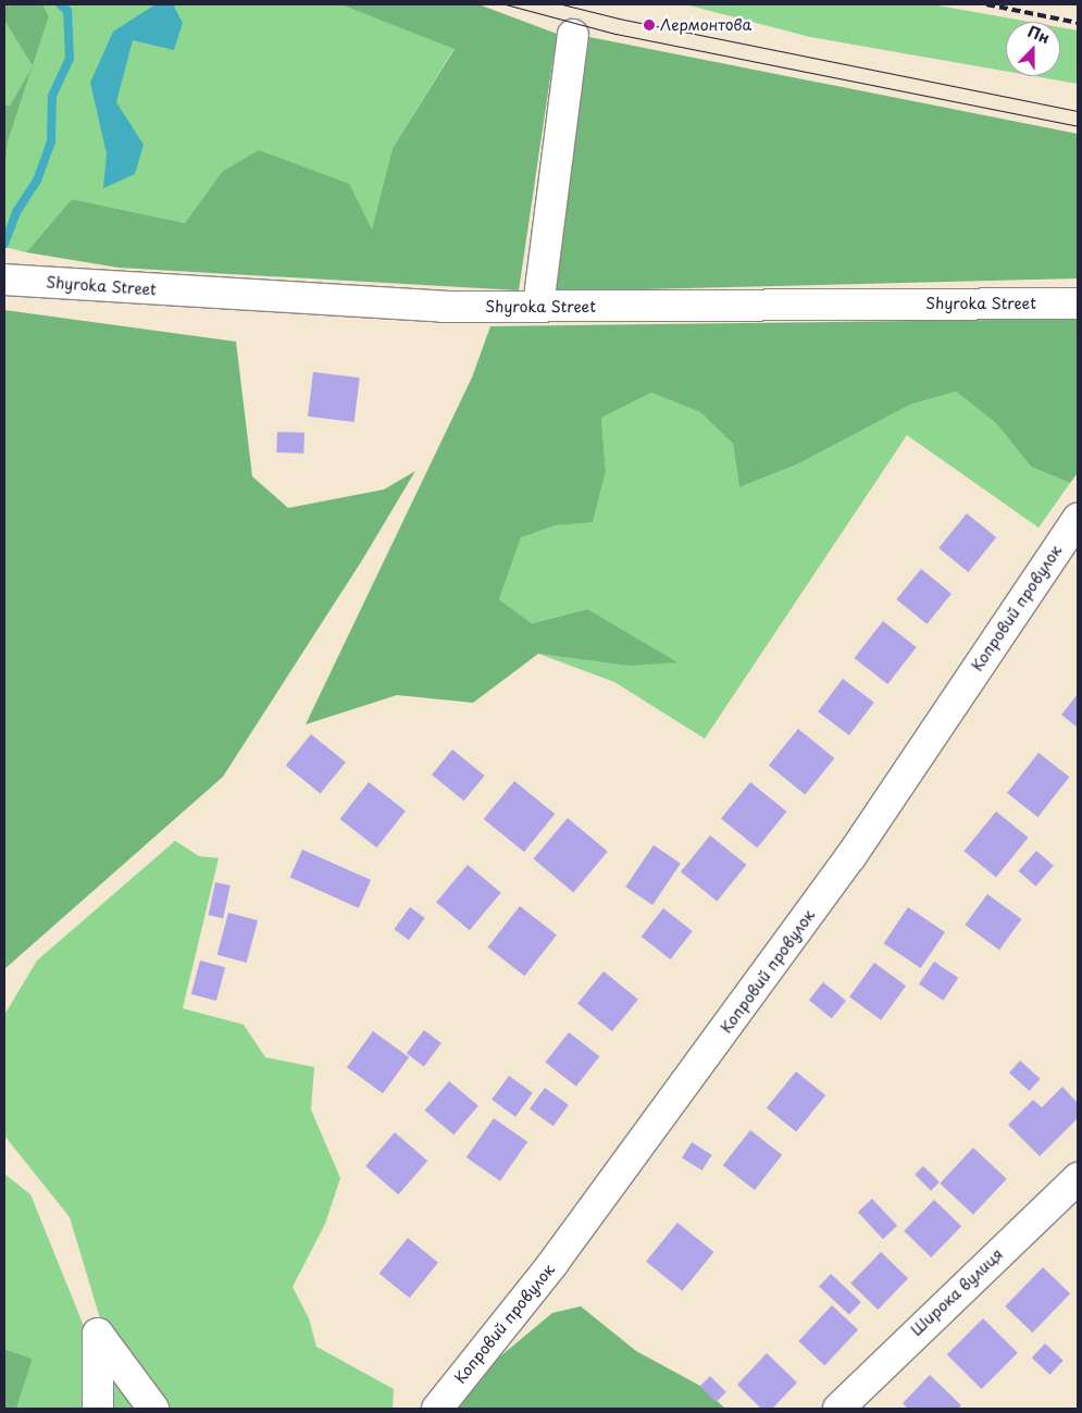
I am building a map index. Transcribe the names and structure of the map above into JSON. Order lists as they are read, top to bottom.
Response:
{
  "streets": {
    "street": ["Shyroka Street", "Копровий провулок", "Широка вулиця"]
  },
  "places": ["Лермонтова"],
  "north": "top"
}
